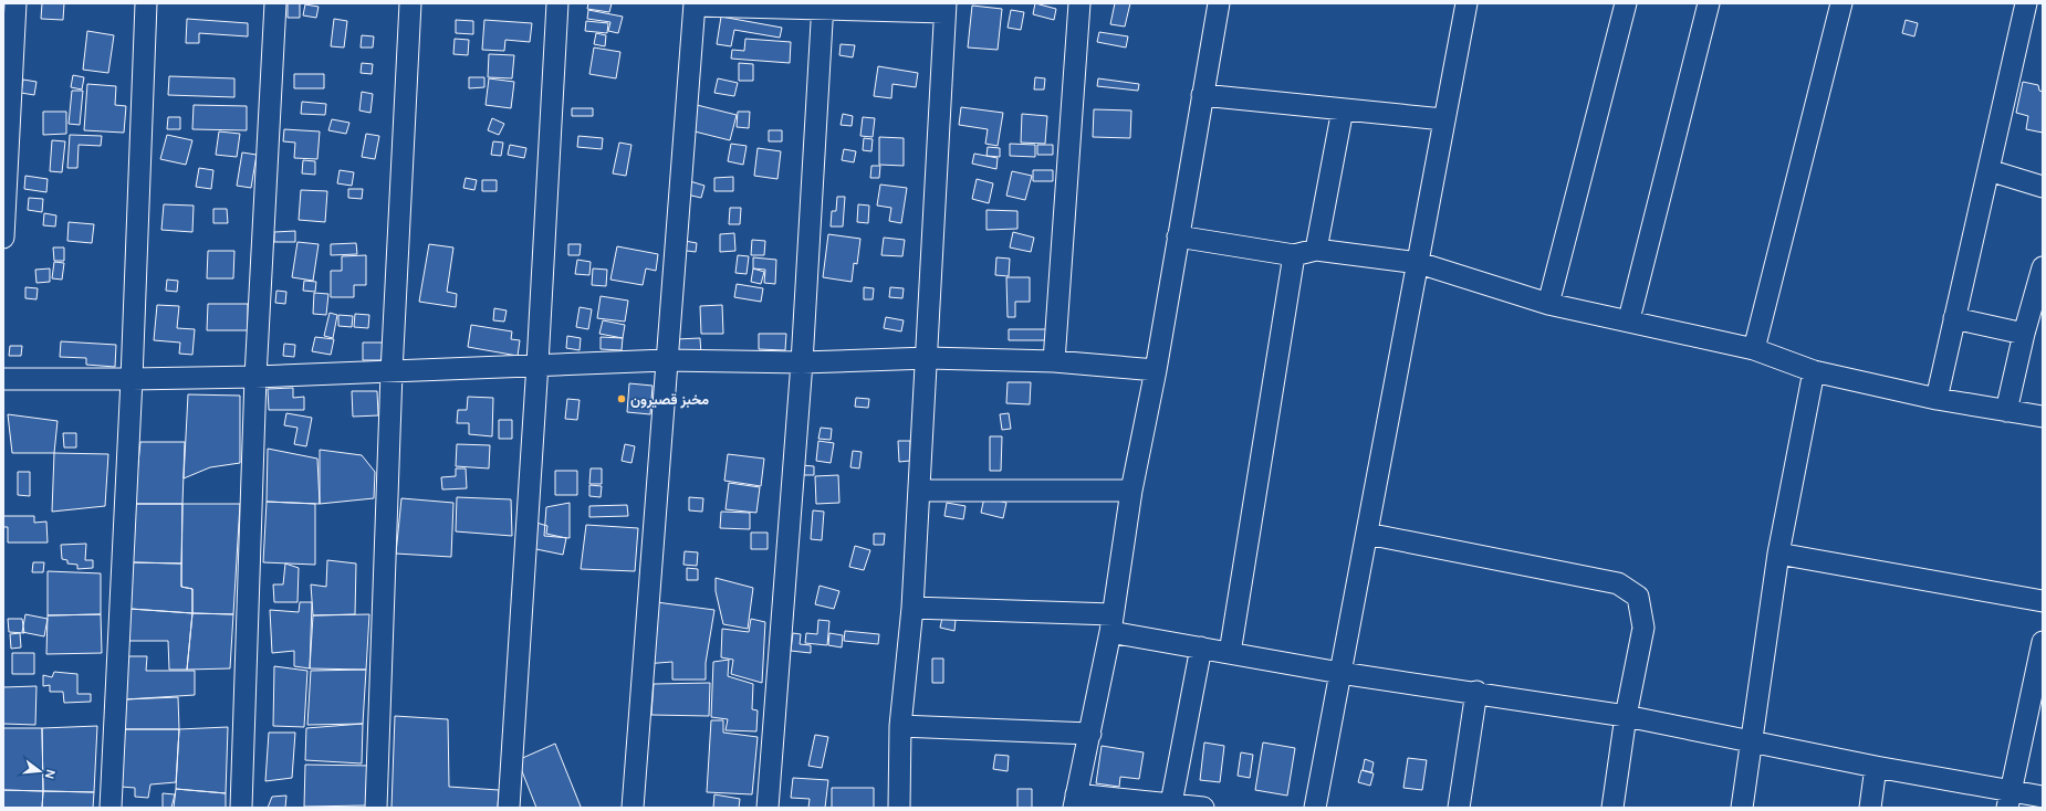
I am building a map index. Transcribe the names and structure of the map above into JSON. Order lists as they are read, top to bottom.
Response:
{
  "places": ["مخبز قصيرون"],
  "north": "right"
}
